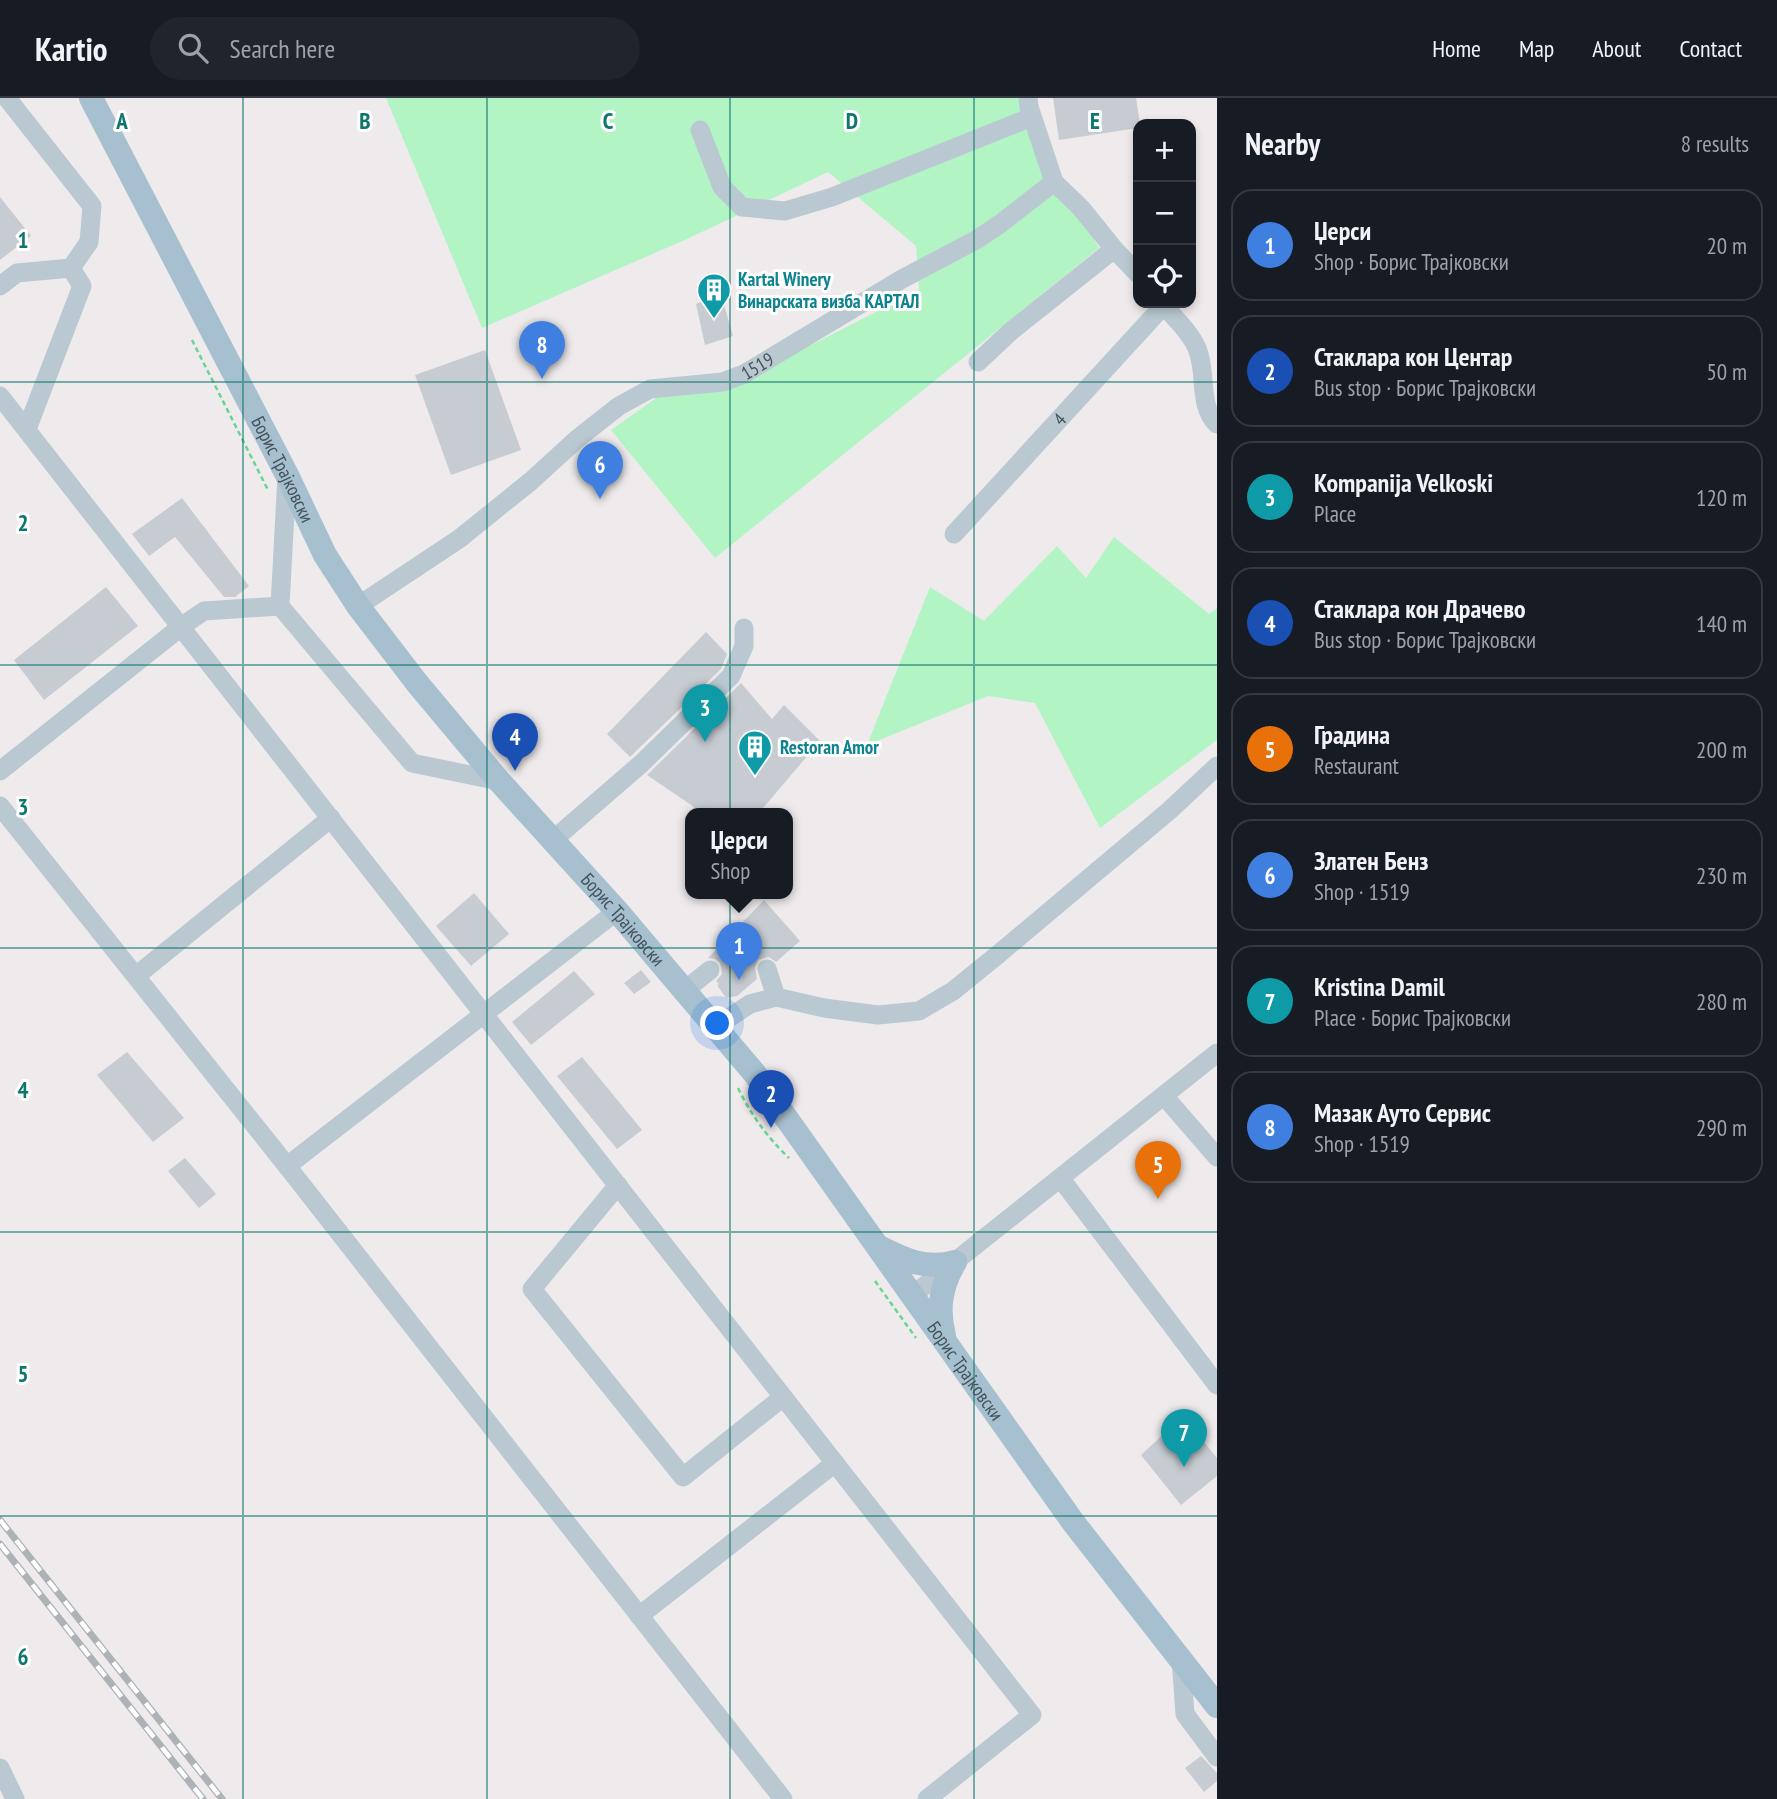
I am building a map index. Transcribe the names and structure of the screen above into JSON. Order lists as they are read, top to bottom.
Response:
{
  "streets": {
    "main road": ["Борис Трајковски"],
    "street": ["1519", "4"]
  },
  "crossings": [
    ["1519", "Борис Трајковски"]
  ],
  "places": {
    "building": ["Kartal Winery Винарската визба КАРТАЛ", "Restoran Amor"]
  },
  "page": {
    "header": "Kartio",
    "search": "Search here",
    "nav": [
      "Home",
      "Map",
      "About",
      "Contact"
    ],
    "heading": ["Nearby", "8 results"],
    "map_buttons": ["+", "−"],
    "list": [
      {
        "mark": "1",
        "name": "Џерси",
        "note": "Shop · Борис Трајковски",
        "value": "20 m"
      },
      {
        "mark": "2",
        "name": "Стаклара кон Центар",
        "note": "Bus stop · Борис Трајковски",
        "value": "50 m"
      },
      {
        "mark": "3",
        "name": "Kompanija Velkoski",
        "note": "Place",
        "value": "120 m"
      },
      {
        "mark": "4",
        "name": "Стаклара кон Драчево",
        "note": "Bus stop · Борис Трајковски",
        "value": "140 m"
      },
      {
        "mark": "5",
        "name": "Градина",
        "note": "Restaurant",
        "value": "200 m"
      },
      {
        "mark": "6",
        "name": "Златен Бенз",
        "note": "Shop · 1519",
        "value": "230 m"
      },
      {
        "mark": "7",
        "name": "Kristina Damil",
        "note": "Place · Борис Трајковски",
        "value": "280 m"
      },
      {
        "mark": "8",
        "name": "Мазак Ауто Сервис",
        "note": "Shop · 1519",
        "value": "290 m"
      }
    ],
    "pins": [
      "8",
      "6",
      "3",
      "4",
      "1",
      "2",
      "5",
      "7"
    ],
    "popup": ["Џерси", "Shop"]
  },
  "grid": {
    "columns": [
      "A",
      "B",
      "C",
      "D",
      "E"
    ],
    "rows": [
      "1",
      "2",
      "3",
      "4",
      "5",
      "6"
    ]
  }
}
